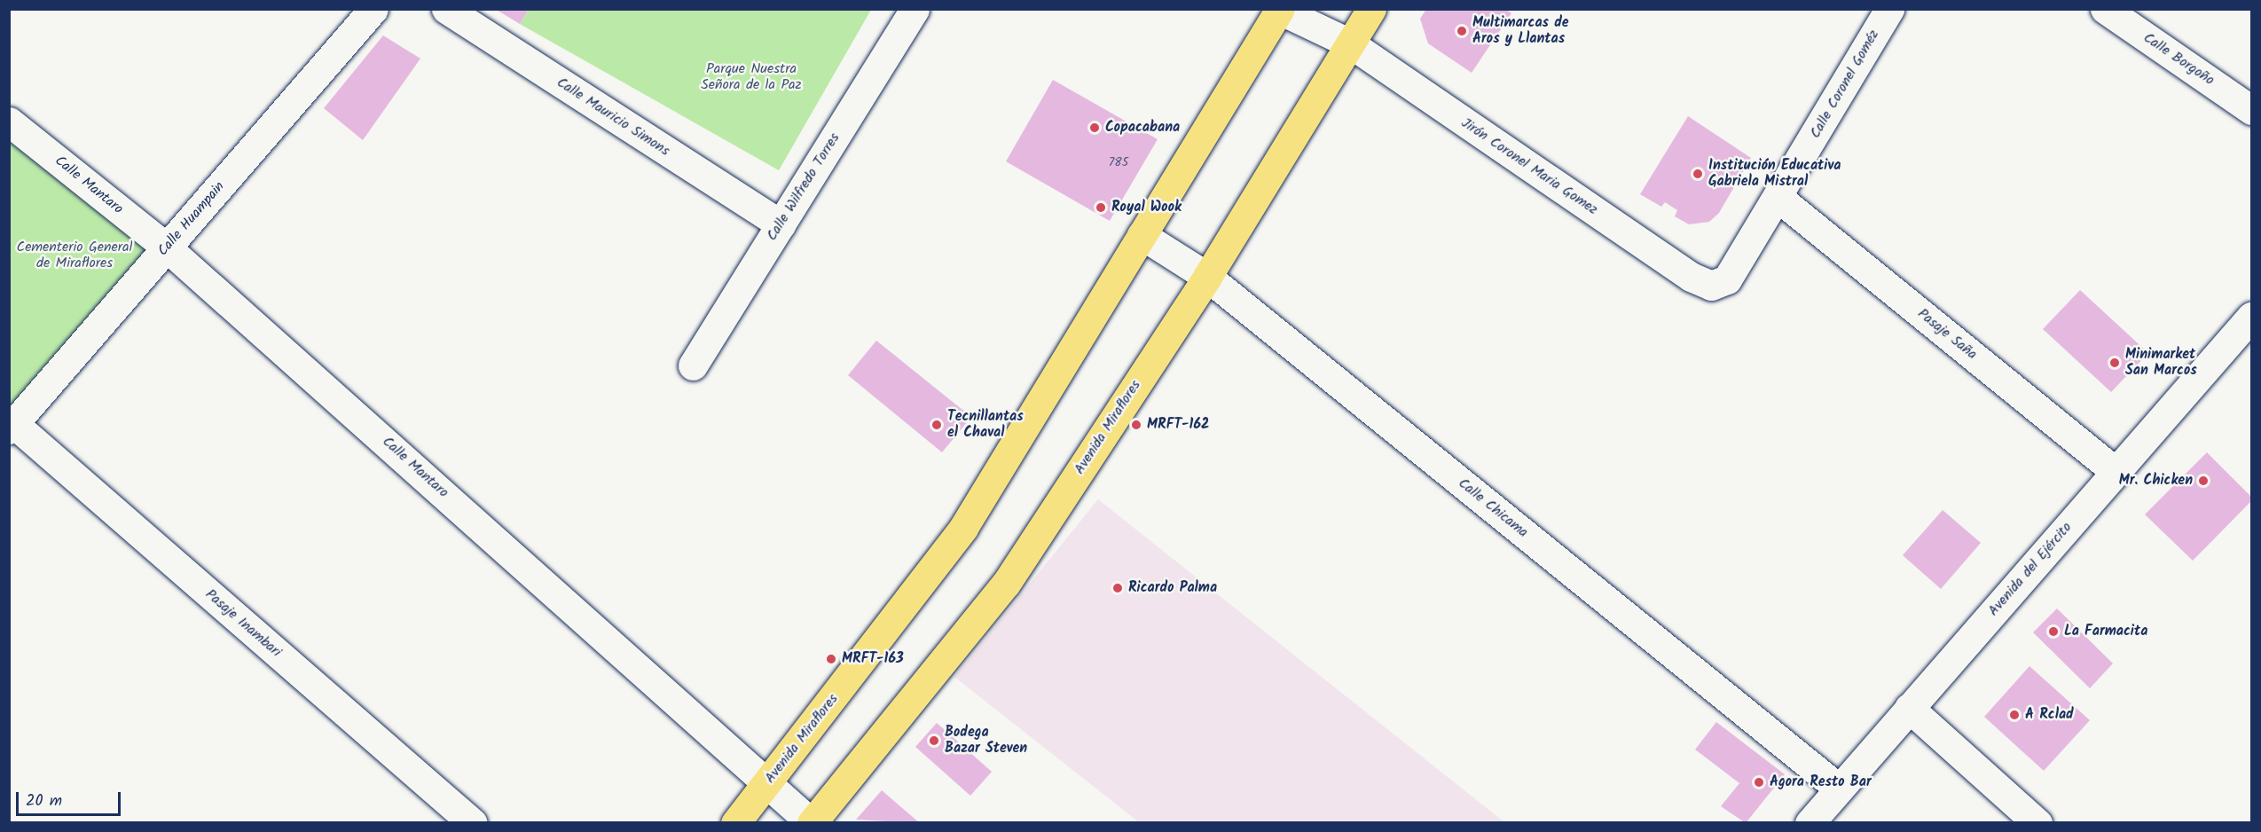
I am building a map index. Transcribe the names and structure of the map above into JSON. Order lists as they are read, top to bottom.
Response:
{
  "streets": {
    "main road": ["Avenida Miraflores"],
    "street": [
      "Calle Borgoño",
      "Calle Coronel Goméz",
      "Calle Mauricio Simons",
      "Jirón Coronel Maria Gomez",
      "Calle Mantaro",
      "Calle Wilfredo Torres",
      "Calle Huampain",
      "Pasaje Saña",
      "Calle Chicama",
      "Avenida del Ejército",
      "Pasaje Inambari"
    ]
  },
  "crossings": [
    ["Calle Coronel Goméz", "Jirón Coronel Maria Gomez"],
    ["Calle Coronel Goméz", "Pasaje Saña"],
    ["Calle Mauricio Simons", "Calle Wilfredo Torres"],
    ["Jirón Coronel Maria Gomez", "Avenida Miraflores"],
    ["Calle Mantaro", "Calle Huampain"],
    ["Calle Mantaro", "Avenida Miraflores"],
    ["Calle Huampain", "Pasaje Inambari"],
    ["Pasaje Saña", "Avenida del Ejército"],
    ["Avenida Miraflores", "Calle Chicama"],
    ["Calle Chicama", "Avenida del Ejército"]
  ],
  "parks": ["Parque Nuestra Señora de la Paz", "Cementerio General de Miraflores"],
  "places": [
    "Multimarcas de Aros y Llantas",
    "Copacabana",
    "Institución Educativa Gabriela Mistral",
    "Royal Wook",
    "Minimarket San Marcos",
    "Tecnillantas el Chaval",
    "MRFT-162",
    "Mr. Chicken",
    "Ricardo Palma",
    "La Farmacita",
    "MRFT-163",
    "A Rclad",
    "Bodega Bazar Steven",
    "Agora Resto Bar"
  ],
  "house_numbers": ["785"],
  "scale_bar": "20 m"
}
